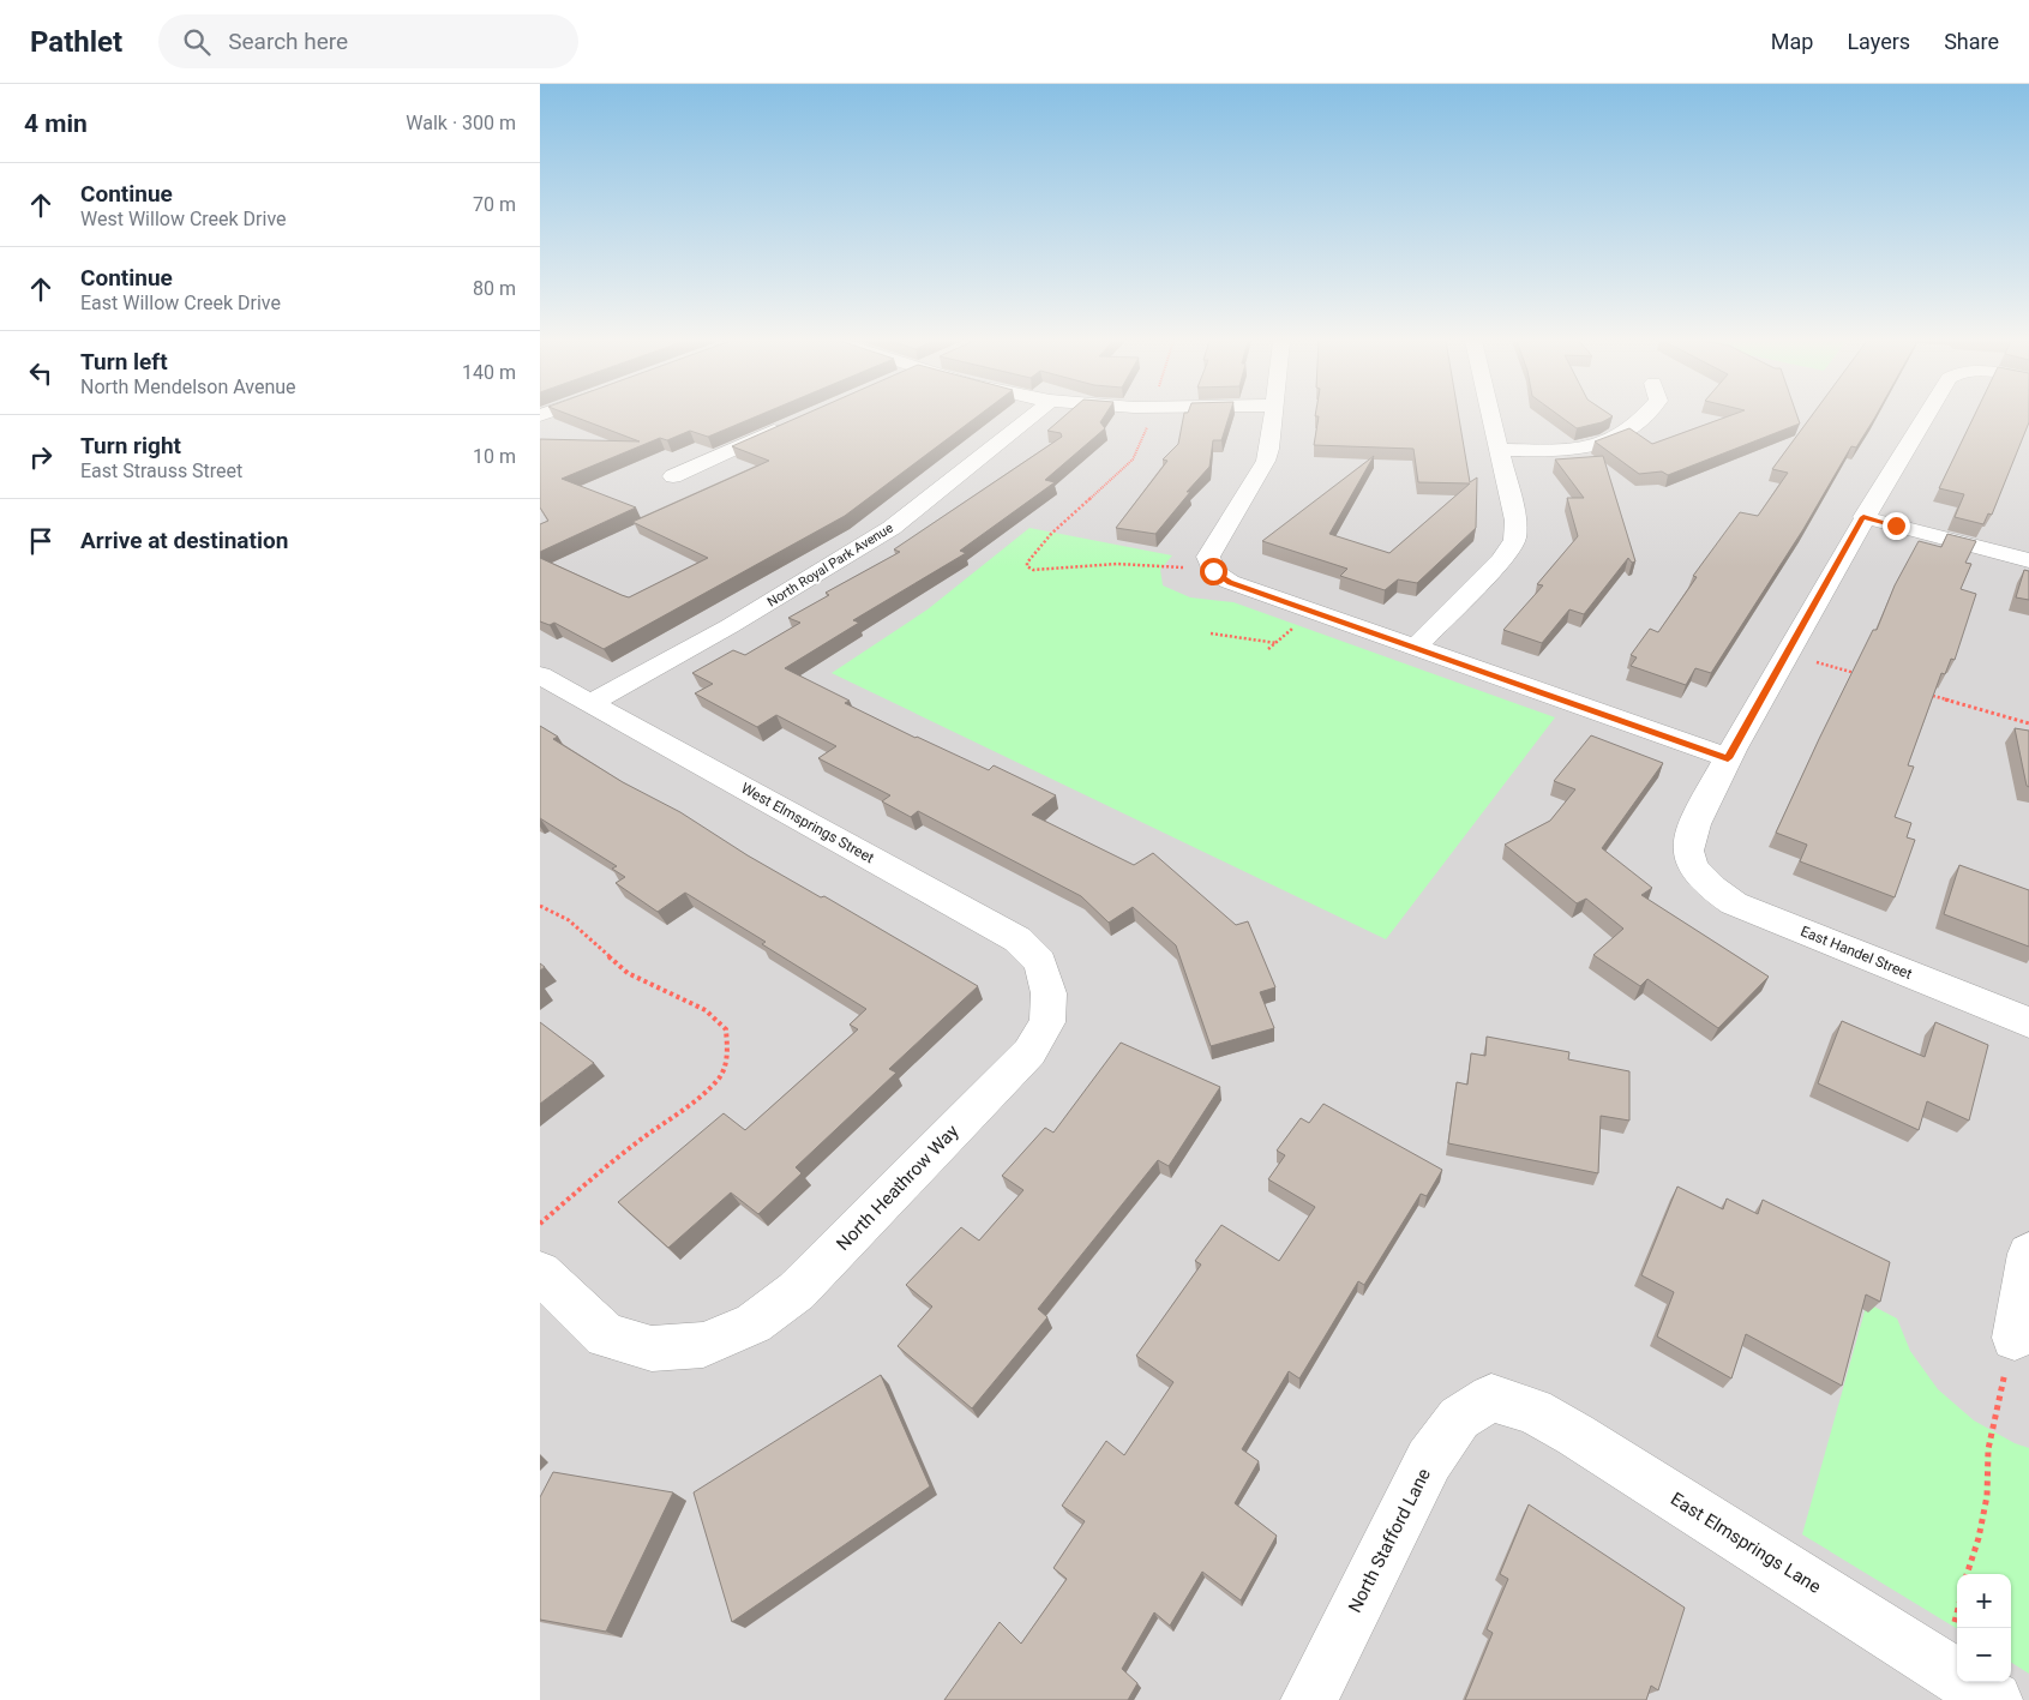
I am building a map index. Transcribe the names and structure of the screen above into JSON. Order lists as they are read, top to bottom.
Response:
{
  "streets": {
    "street": [
      "North Royal Park Avenue",
      "West Elmsprings Street",
      "East Handel Street",
      "North Heathrow Way",
      "North Stafford Lane",
      "East Elmsprings Lane"
    ]
  },
  "crossings": [
    ["North Royal Park Avenue", "West Elmsprings Street"],
    ["West Elmsprings Street", "North Heathrow Way"],
    ["North Stafford Lane", "East Elmsprings Lane"]
  ],
  "page": {
    "header": "Pathlet",
    "search": "Search here",
    "nav": ["Map", "Layers", "Share"],
    "heading": ["4 min", "Walk · 300 m"],
    "list": [
      ["Continue", "West Willow Creek Drive", "70 m"],
      ["Continue", "East Willow Creek Drive", "80 m"],
      ["Turn left", "North Mendelson Avenue", "140 m"],
      ["Turn right", "East Strauss Street", "10 m"],
      "Arrive at destination"
    ],
    "map_buttons": ["+", "−"]
  }
}
